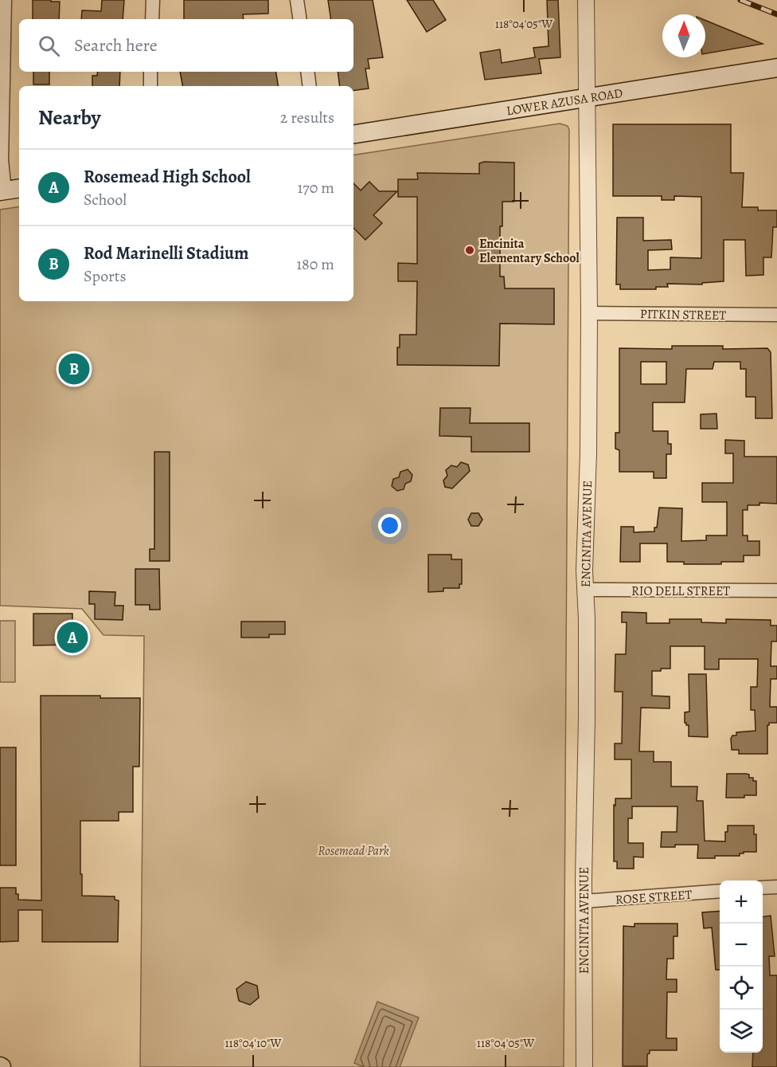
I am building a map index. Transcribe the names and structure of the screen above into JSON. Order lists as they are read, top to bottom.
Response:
{
  "streets": {
    "main road": ["LOWER AZUSA ROAD"],
    "street": [
      "PITKIN STREET",
      "ENCINITA AVENUE",
      "RIO DELL STREET",
      "ROSE STREET"
    ]
  },
  "crossings": [
    ["LOWER AZUSA ROAD", "ENCINITA AVENUE"],
    ["PITKIN STREET", "ENCINITA AVENUE"],
    ["ENCINITA AVENUE", "RIO DELL STREET"],
    ["ENCINITA AVENUE", "ROSE STREET"]
  ],
  "parks": ["Rosemead Park"],
  "places": ["Encinita Elementary School"],
  "north": "top",
  "page": {
    "search": "Search here",
    "heading": ["Nearby", "2 results"],
    "list": [
      {
        "mark": "A",
        "name": "Rosemead High School",
        "note": "School",
        "value": "170 m"
      },
      {
        "mark": "B",
        "name": "Rod Marinelli Stadium",
        "note": "Sports",
        "value": "180 m"
      }
    ],
    "pins": ["B", "A"],
    "map_buttons": ["+", "−"]
  },
  "coordinates": ["118°04'05\"W", "118°04'10\"W"]
}
